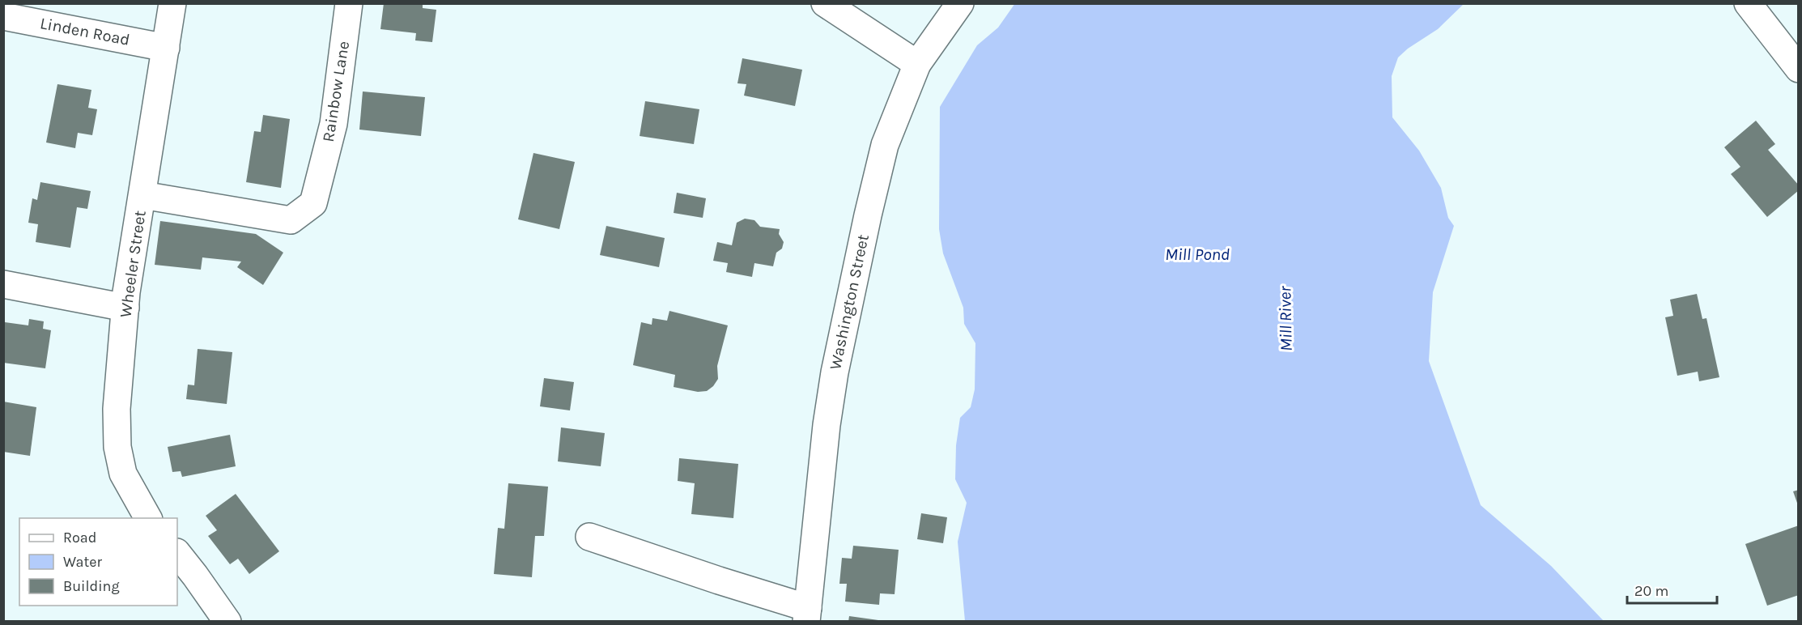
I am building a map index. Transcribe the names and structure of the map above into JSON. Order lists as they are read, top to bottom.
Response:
{
  "streets": {
    "street": [
      "Linden Road",
      "Rainbow Lane",
      "Wheeler Street",
      "Washington Street"
    ]
  },
  "crossings": [
    ["Linden Road", "Wheeler Street"],
    ["Rainbow Lane", "Wheeler Street"]
  ],
  "water": ["Mill Pond", "Mill River"],
  "legend": ["Road", "Water", "Building"],
  "scale_bar": "20 m"
}
